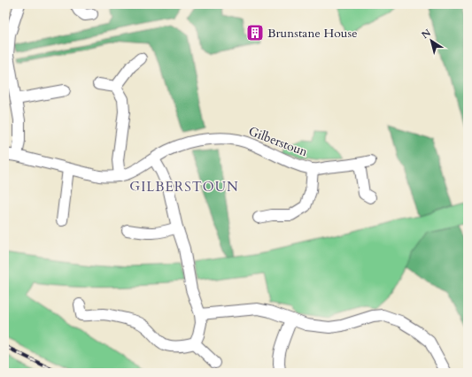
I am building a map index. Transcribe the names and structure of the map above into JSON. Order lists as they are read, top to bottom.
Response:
{
  "streets": {
    "street": ["Gilberstoun"]
  },
  "districts": ["GILBERSTOUN"],
  "places": {
    "building": ["Brunstane House"]
  },
  "north": "top left"
}
